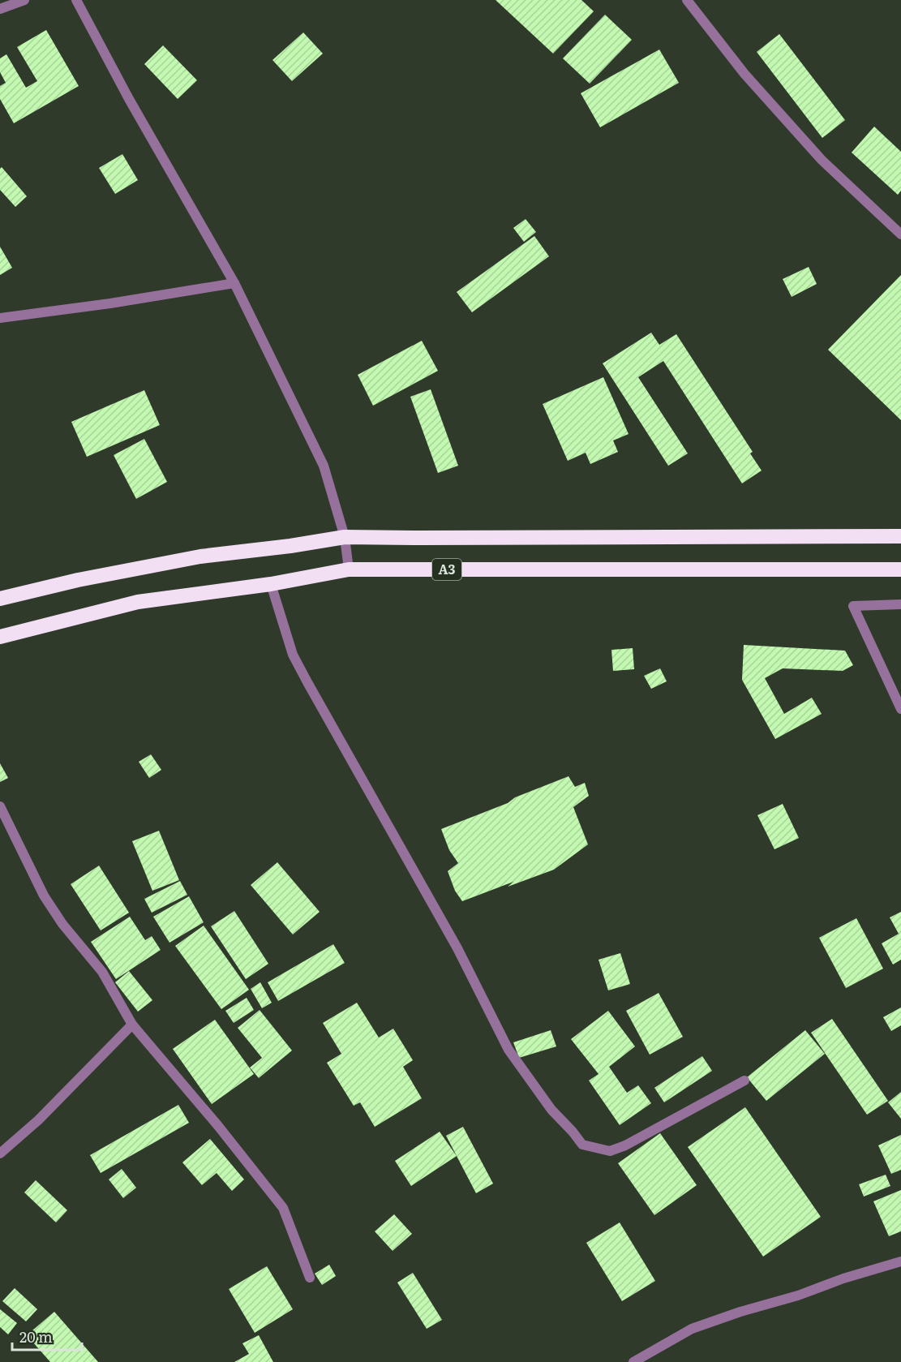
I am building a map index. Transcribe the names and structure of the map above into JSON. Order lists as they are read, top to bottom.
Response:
{
  "streets": {
    "highway": ["A3"]
  },
  "scale_bar": "20 m"
}
